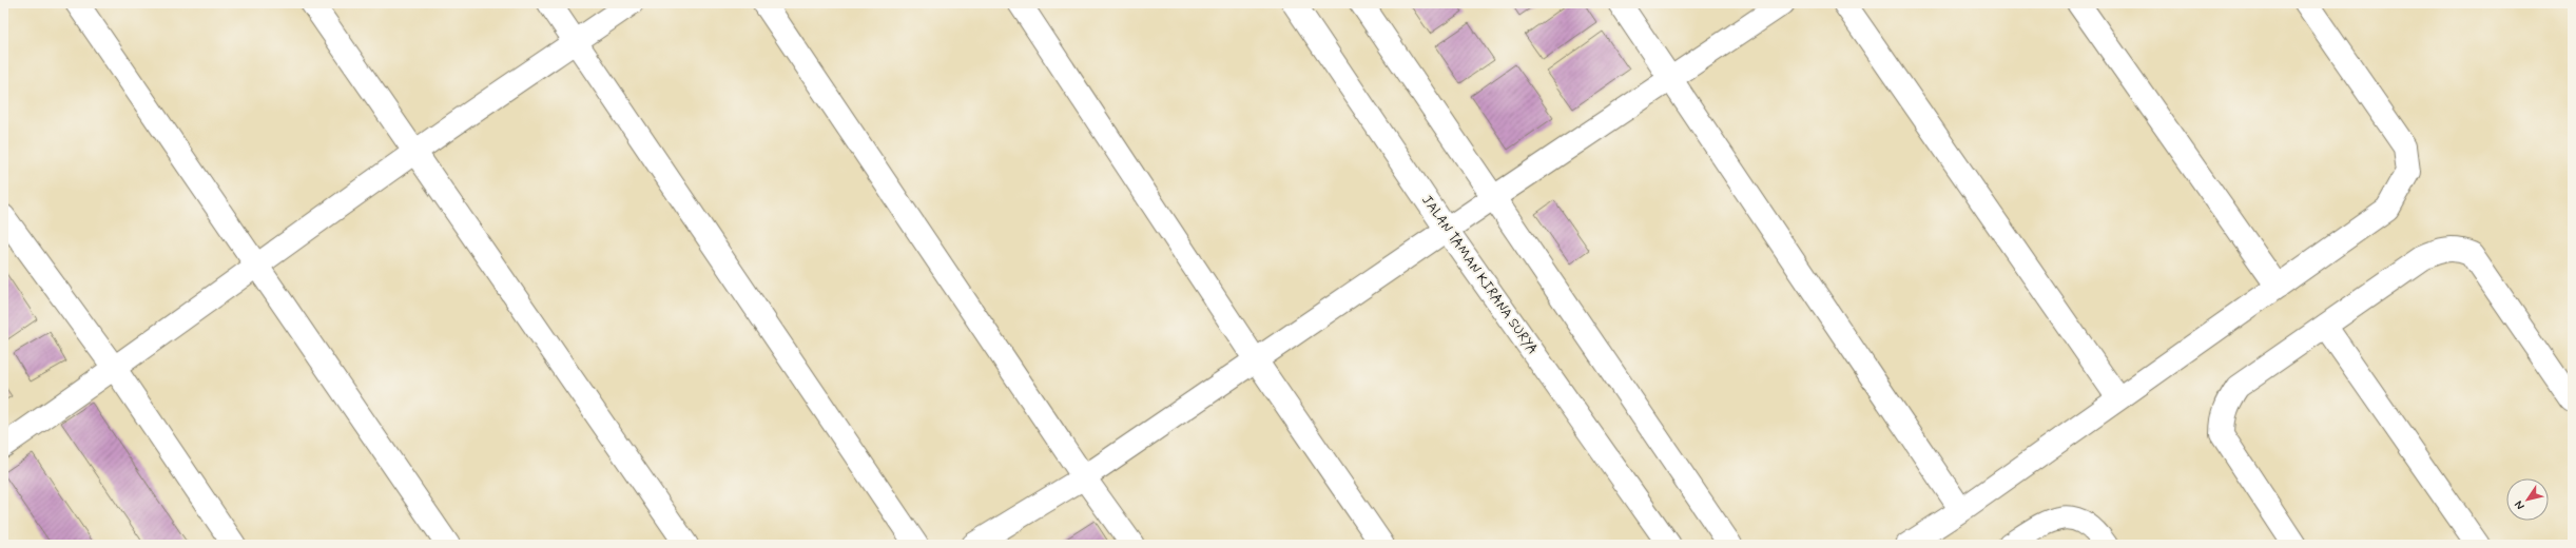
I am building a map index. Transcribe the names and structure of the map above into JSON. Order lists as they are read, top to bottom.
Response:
{
  "streets": {
    "street": ["JALAN TAMAN KIRANA SURYA"]
  },
  "north": "bottom left"
}
